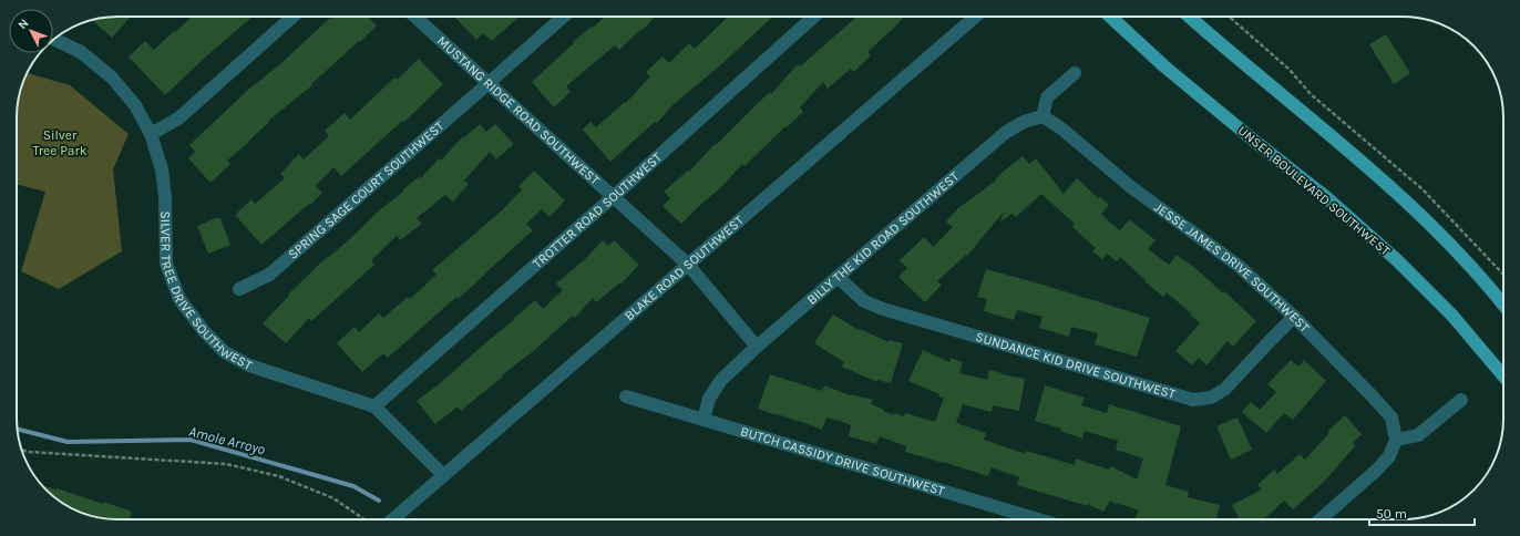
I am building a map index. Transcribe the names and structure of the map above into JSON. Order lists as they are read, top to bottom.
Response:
{
  "streets": {
    "main road": ["UNSER BOULEVARD SOUTHWEST"],
    "street": [
      "MUSTANG RIDGE ROAD SOUTHWEST",
      "SPRING SAGE COURT SOUTHWEST",
      "TROTTER ROAD SOUTHWEST",
      "BILLY THE KID ROAD SOUTHWEST",
      "BLAKE ROAD SOUTHWEST",
      "JESSE JAMES DRIVE SOUTHWEST",
      "SILVER TREE DRIVE SOUTHWEST",
      "SUNDANCE KID DRIVE SOUTHWEST",
      "BUTCH CASSIDY DRIVE SOUTHWEST"
    ]
  },
  "crossings": [
    ["MUSTANG RIDGE ROAD SOUTHWEST", "SPRING SAGE COURT SOUTHWEST"],
    ["MUSTANG RIDGE ROAD SOUTHWEST", "TROTTER ROAD SOUTHWEST"],
    ["MUSTANG RIDGE ROAD SOUTHWEST", "BILLY THE KID ROAD SOUTHWEST"],
    ["MUSTANG RIDGE ROAD SOUTHWEST", "BLAKE ROAD SOUTHWEST"],
    ["TROTTER ROAD SOUTHWEST", "SILVER TREE DRIVE SOUTHWEST"],
    ["BILLY THE KID ROAD SOUTHWEST", "JESSE JAMES DRIVE SOUTHWEST"],
    ["BILLY THE KID ROAD SOUTHWEST", "SUNDANCE KID DRIVE SOUTHWEST"],
    ["BILLY THE KID ROAD SOUTHWEST", "BUTCH CASSIDY DRIVE SOUTHWEST"],
    ["BLAKE ROAD SOUTHWEST", "SILVER TREE DRIVE SOUTHWEST"],
    ["JESSE JAMES DRIVE SOUTHWEST", "SUNDANCE KID DRIVE SOUTHWEST"]
  ],
  "water": ["Amole Arroyo"],
  "parks": ["Silver Tree Park"],
  "scale_bar": "50 m",
  "north": "top left"
}
